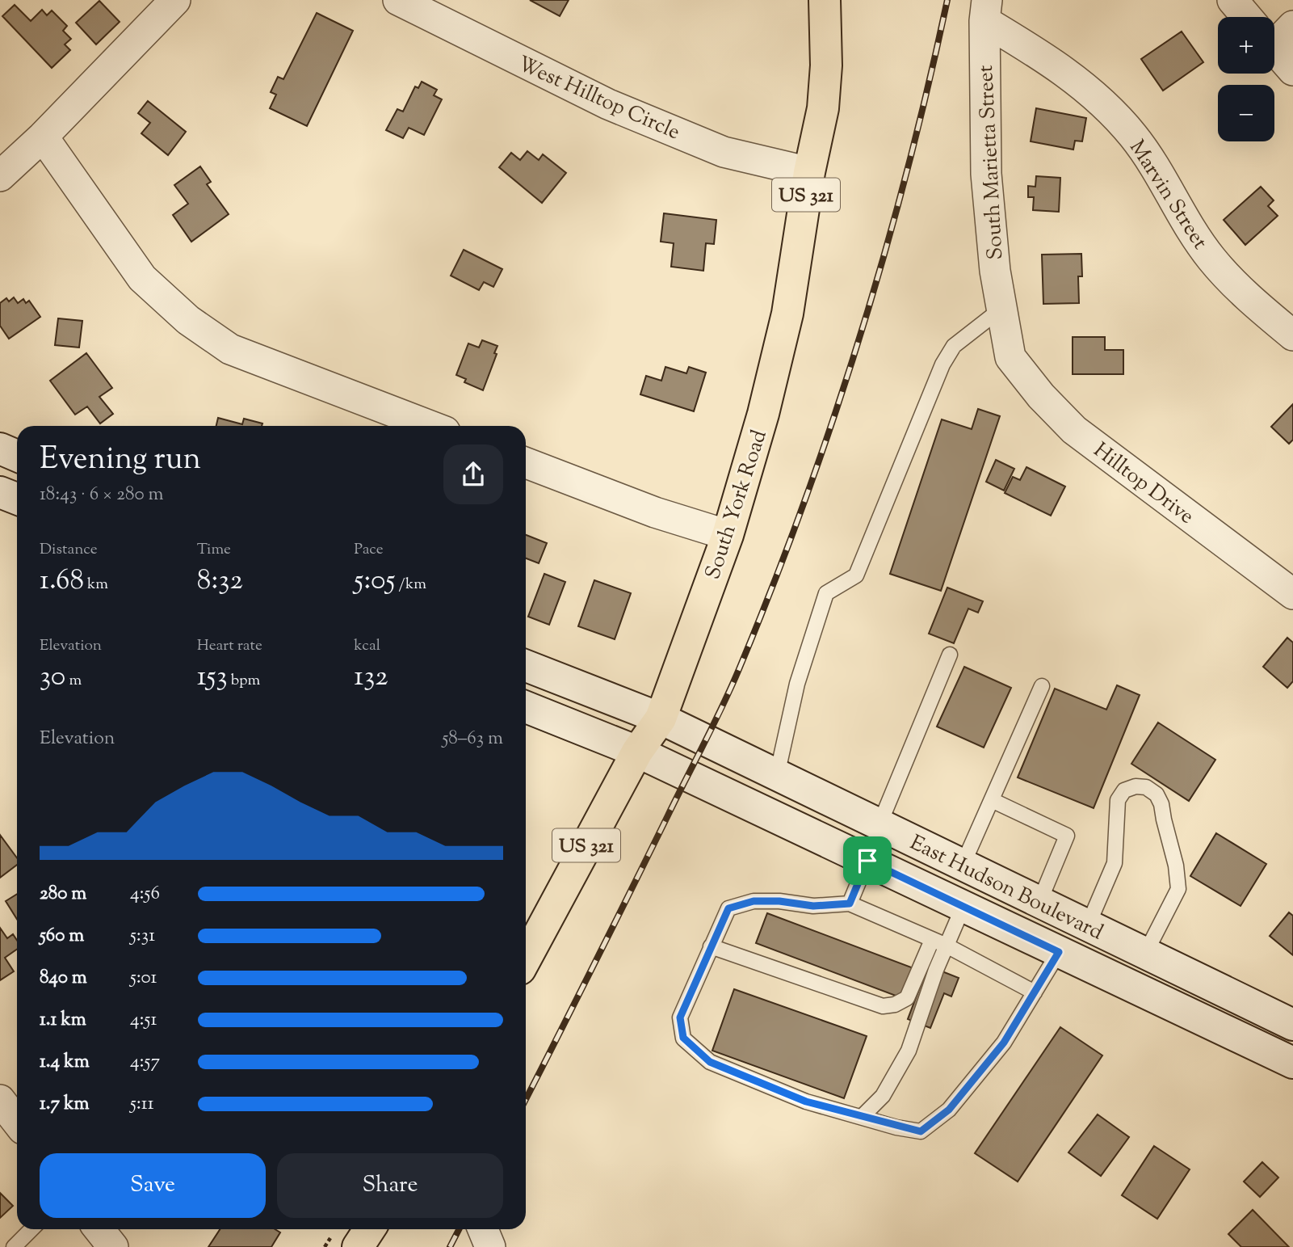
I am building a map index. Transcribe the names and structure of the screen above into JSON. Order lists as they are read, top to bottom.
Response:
{
  "streets": {
    "main road": ["US 321", "South York Road", "East Hudson Boulevard"],
    "street": [
      "West Hilltop Circle",
      "South Marietta Street",
      "Marvin Street",
      "Hilltop Drive"
    ]
  },
  "crossings": [
    ["West Hilltop Circle", "South York Road"],
    ["South Marietta Street", "Marvin Street"],
    ["South Marietta Street", "Hilltop Drive"],
    ["South York Road", "East Hudson Boulevard"]
  ],
  "page": {
    "map_buttons": ["+", "−"],
    "heading": ["Evening run", "18:43 · 6 × 280 m"],
    "stats": [
      ["Distance", "1.68 km"],
      ["Time", "8:32"],
      ["Pace", "5:05 /km"],
      ["Elevation", "30 m"],
      ["Heart rate", "153 bpm"],
      ["kcal", "132"]
    ],
    "chart": ["Elevation", "58–63 m"],
    "list": [
      {
        "name": "280 m",
        "note": "4:56"
      },
      {
        "name": "560 m",
        "note": "5:31"
      },
      {
        "name": "840 m",
        "note": "5:01"
      },
      {
        "name": "1.1 km",
        "note": "4:51"
      },
      {
        "name": "1.4 km",
        "note": "4:57"
      },
      {
        "name": "1.7 km",
        "note": "5:11"
      }
    ],
    "buttons": ["Save", "Share"]
  }
}
